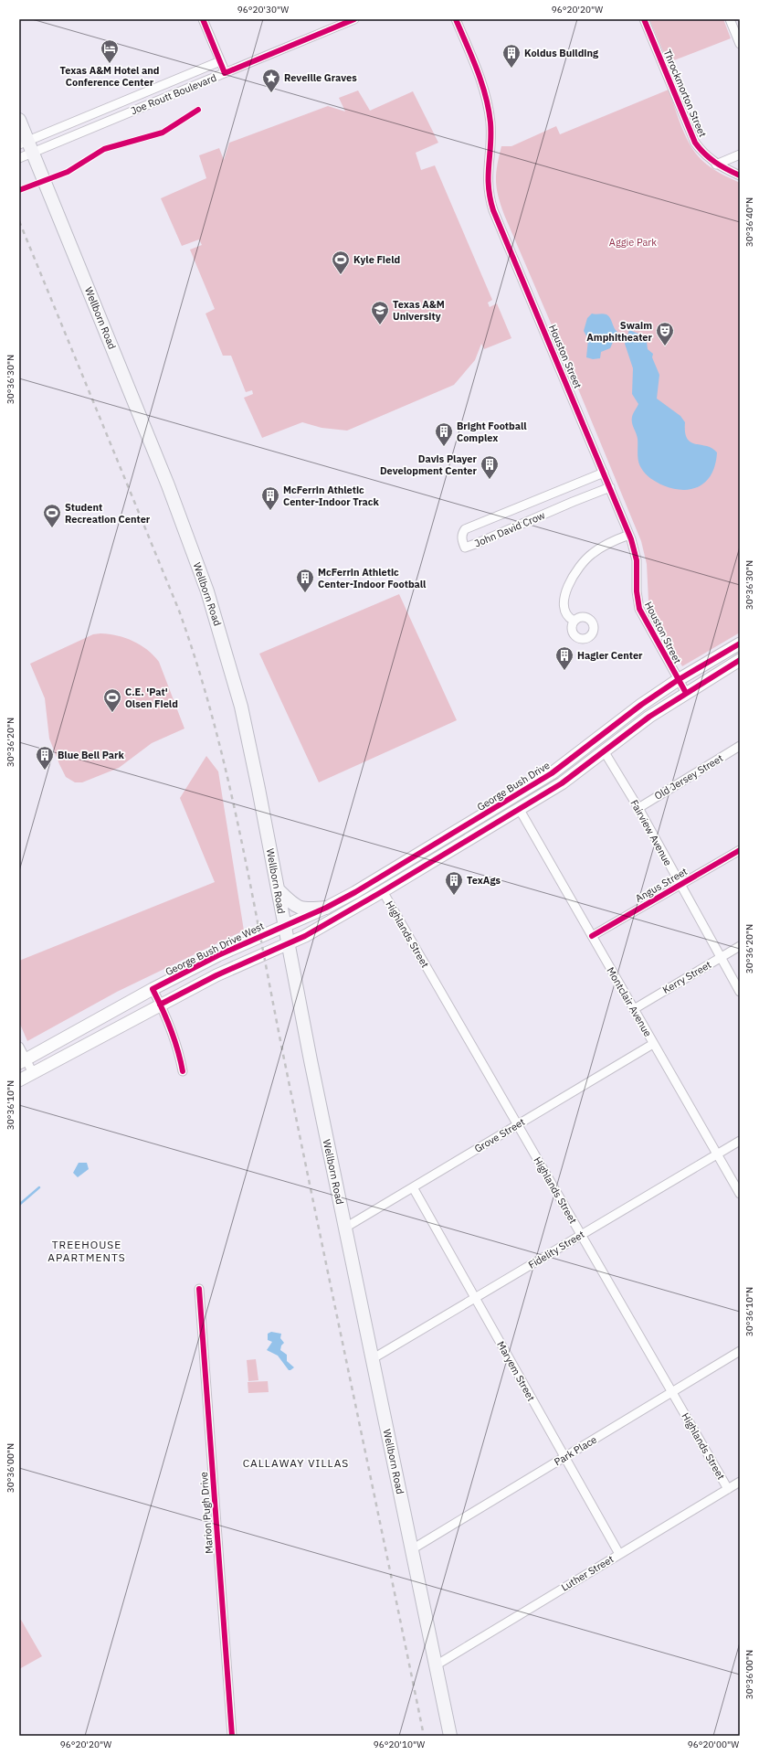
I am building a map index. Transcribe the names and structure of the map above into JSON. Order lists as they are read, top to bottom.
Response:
{
  "streets": {
    "main road": ["Wellborn Road", "George Bush Drive", "George Bush Drive West"],
    "street": [
      "Throckmorton Street",
      "Joe Routt Boulevard",
      "Houston Street",
      "John David Crow",
      "Old Jersey Street",
      "Fairview Avenue",
      "Angus Street",
      "Highlands Street",
      "Kerry Street",
      "Montclair Avenue",
      "Grove Street",
      "Fidelity Street",
      "Maryem Street",
      "Park Place",
      "Marion Pugh Drive",
      "Luther Street"
    ]
  },
  "crossings": [
    ["Joe Routt Boulevard", "Wellborn Road"],
    ["Wellborn Road", "George Bush Drive"],
    ["Wellborn Road", "George Bush Drive West"],
    ["Wellborn Road", "Grove Street"],
    ["Wellborn Road", "Fidelity Street"],
    ["Wellborn Road", "Park Place"],
    ["Wellborn Road", "Luther Street"],
    ["Houston Street", "John David Crow"],
    ["Houston Street", "George Bush Drive"],
    ["Old Jersey Street", "Fairview Avenue"],
    ["George Bush Drive", "George Bush Drive West"],
    ["Fairview Avenue", "Angus Street"],
    ["Fairview Avenue", "Kerry Street"],
    ["Angus Street", "Montclair Avenue"],
    ["Highlands Street", "Grove Street"],
    ["Highlands Street", "Fidelity Street"],
    ["Highlands Street", "Park Place"],
    ["Highlands Street", "Luther Street"],
    ["Kerry Street", "Montclair Avenue"],
    ["Montclair Avenue", "Grove Street"],
    ["Montclair Avenue", "Fidelity Street"],
    ["Grove Street", "Maryem Street"],
    ["Fidelity Street", "Maryem Street"],
    ["Maryem Street", "Park Place"],
    ["Maryem Street", "Luther Street"]
  ],
  "districts": ["TREEHOUSE APARTMENTS", "CALLAWAY VILLAS"],
  "parks": ["Aggie Park"],
  "places": {
    "hotel": ["Texas A&M Hotel and Conference Center"],
    "building": [
      "Koldus Building",
      "Bright Football Complex",
      "Davis Player Development Center",
      "McFerrin Athletic Center-Indoor Track",
      "McFerrin Athletic Center-Indoor Football",
      "Hagler Center",
      "Blue Bell Park",
      "TexAgs"
    ],
    "place": ["Reveille Graves"],
    "sports": ["Kyle Field", "Student Recreation Center", "C.E. 'Pat' Olsen Field"],
    "school or university": ["Texas A&M University"],
    "theatre": ["Swaim Amphitheater"]
  },
  "coordinates": [
    "96°20'30\"W",
    "96°20'20\"W",
    "30°36'40\"N",
    "30°36'30\"N",
    "30°36'20\"N",
    "30°36'10\"N",
    "30°36'00\"N",
    "96°20'10\"W",
    "96°20'00\"W"
  ]
}
